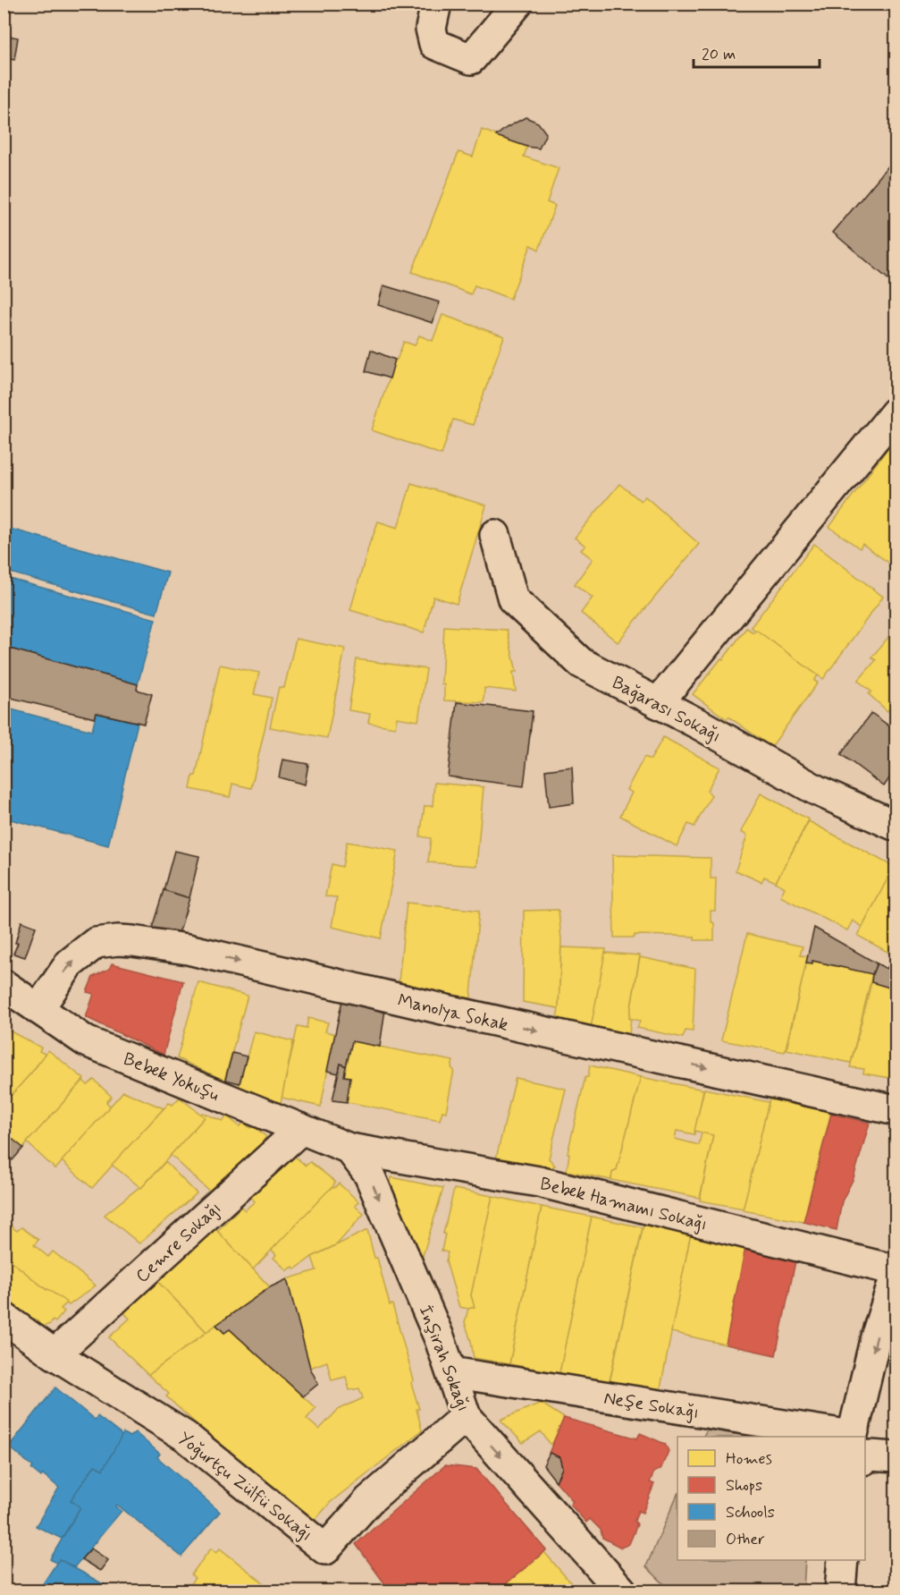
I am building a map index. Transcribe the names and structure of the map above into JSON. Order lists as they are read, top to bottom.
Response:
{
  "streets": {
    "street": [
      "Bağarası Sokağı",
      "Manolya Sokak",
      "Bebek Yokuşu",
      "Bebek Hamamı Sokağı",
      "Cemre Sokağı",
      "İnşirah Sokağı",
      "Neşe Sokağı",
      "Yoğurtçu Zülfü Sokağı"
    ]
  },
  "crossings": [
    ["Manolya Sokak", "Bebek Yokuşu"],
    ["Bebek Yokuşu", "Bebek Hamamı Sokağı"],
    ["Bebek Yokuşu", "Cemre Sokağı"],
    ["Bebek Yokuşu", "İnşirah Sokağı"],
    ["Bebek Hamamı Sokağı", "İnşirah Sokağı"],
    ["Cemre Sokağı", "Yoğurtçu Zülfü Sokağı"],
    ["İnşirah Sokağı", "Neşe Sokağı"],
    ["İnşirah Sokağı", "Yoğurtçu Zülfü Sokağı"]
  ],
  "one_way": ["Manolya Sokak", "İnşirah Sokağı"],
  "legend": [
    "Homes",
    "Shops",
    "Schools",
    "Other"
  ],
  "scale_bar": "20 m"
}
